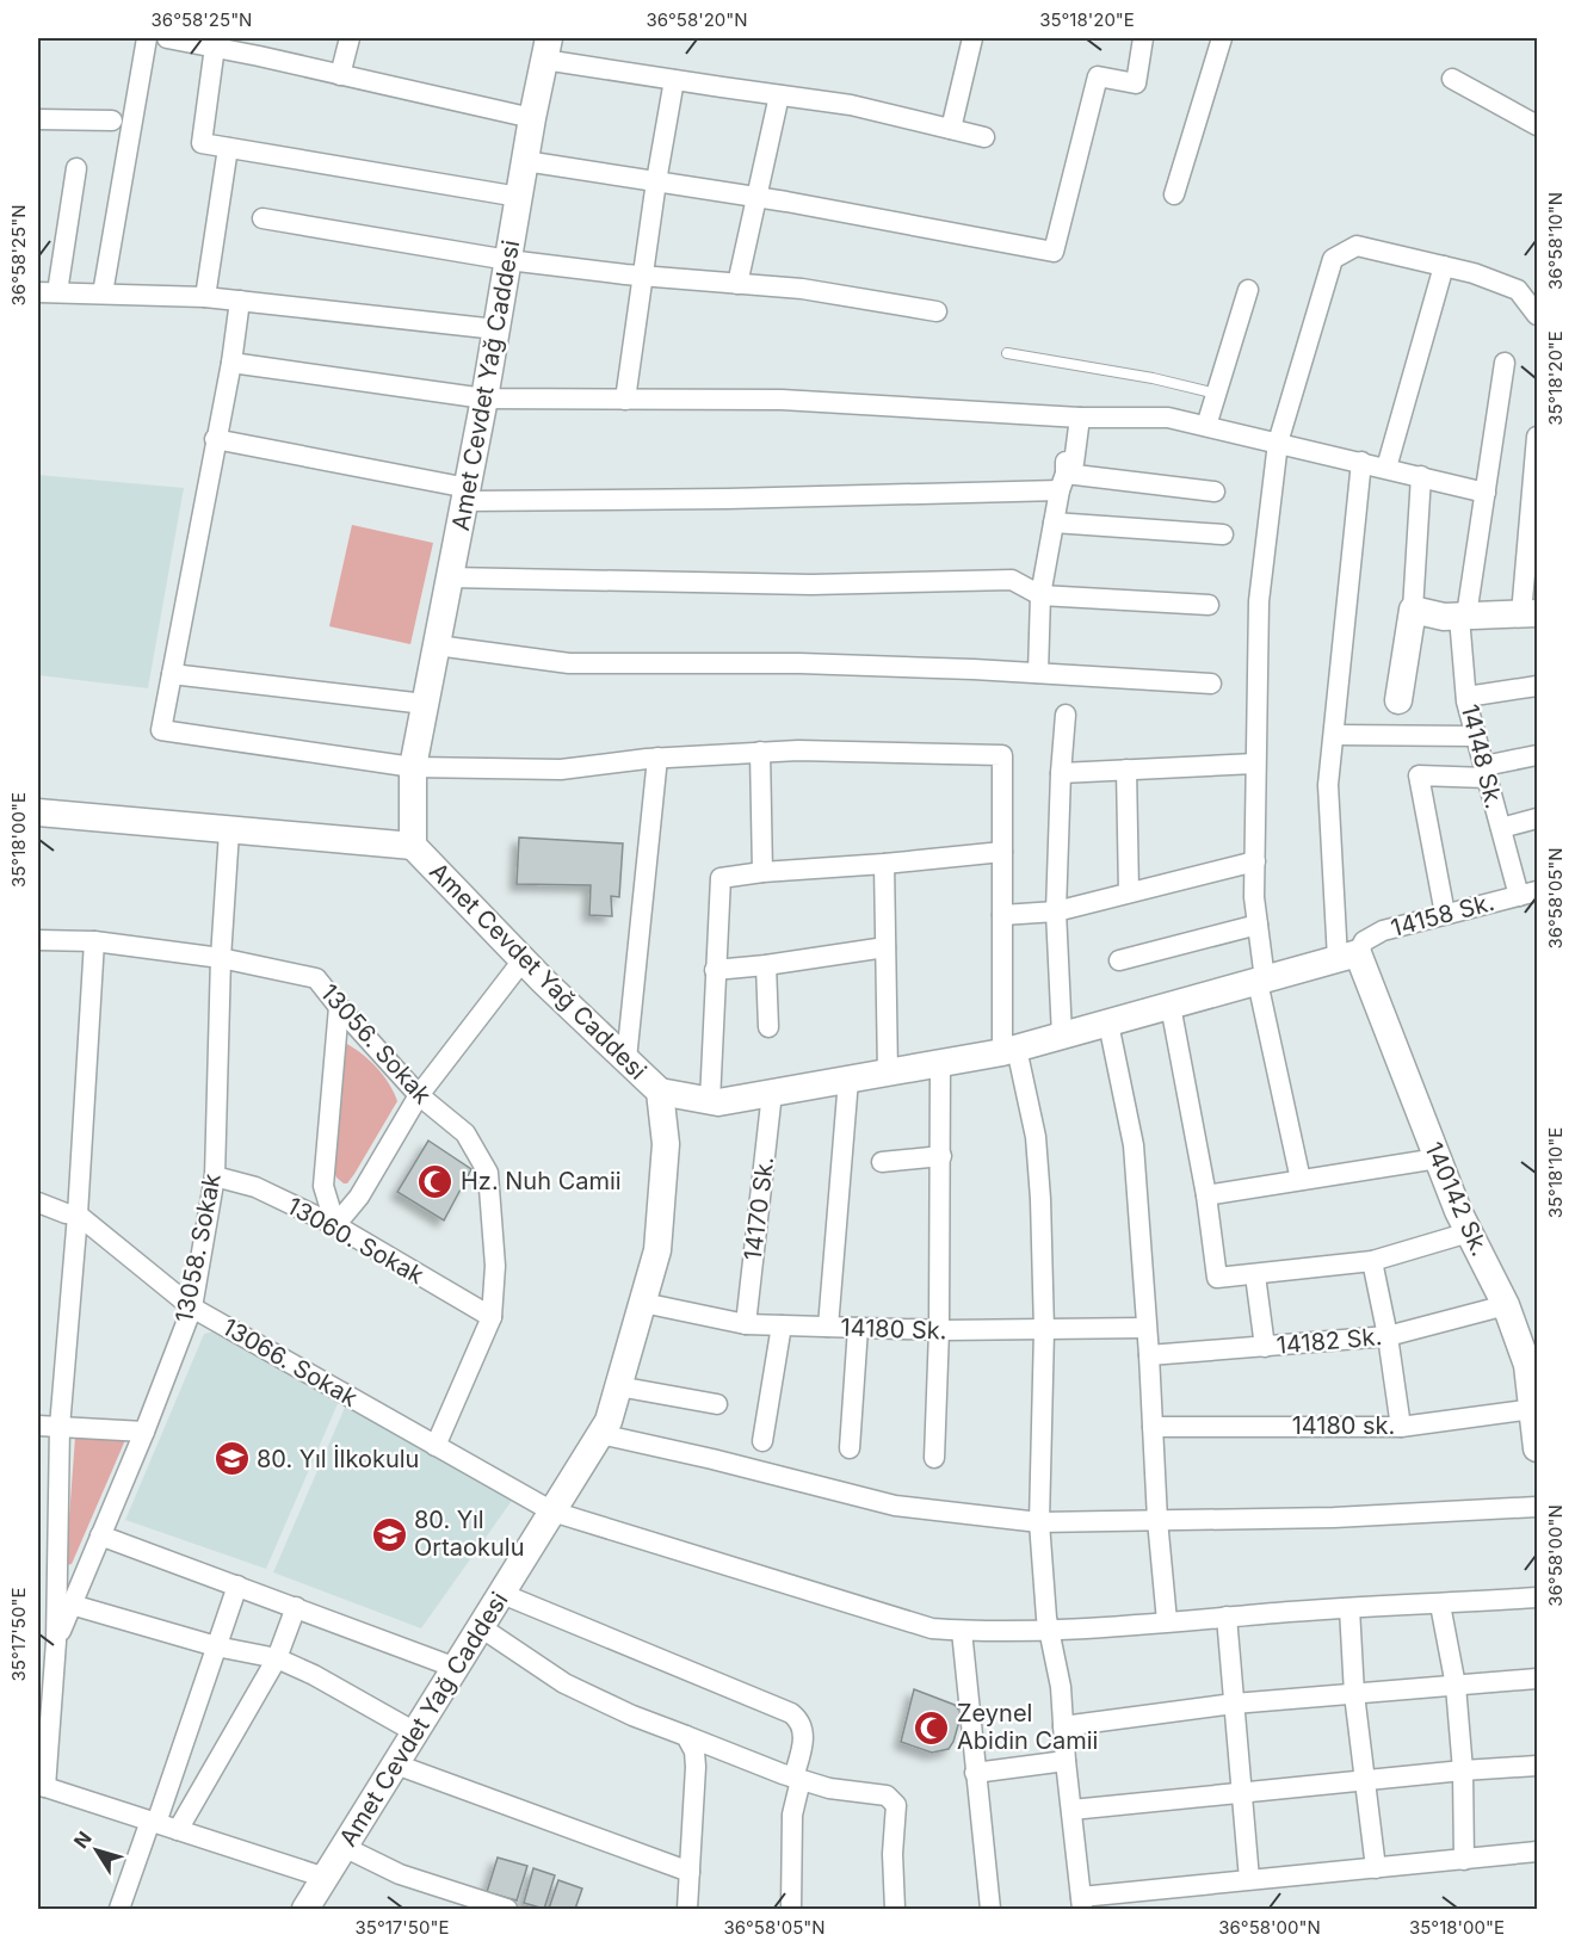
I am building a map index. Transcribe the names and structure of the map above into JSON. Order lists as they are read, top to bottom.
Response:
{
  "streets": {
    "main road": ["Amet Cevdet Yağ Caddesi", "140142 Sk."],
    "street": [
      "14148 Sk.",
      "14158 Sk.",
      "13056. Sokak",
      "14170 Sk.",
      "13060. Sokak",
      "13058. Sokak",
      "14180 Sk.",
      "14182 Sk.",
      "13066. Sokak",
      "14180 sk."
    ]
  },
  "crossings": [
    ["Amet Cevdet Yağ Caddesi", "14180 Sk."],
    ["Amet Cevdet Yağ Caddesi", "13066. Sokak"],
    ["14148 Sk.", "14158 Sk."],
    ["14158 Sk.", "140142 Sk."],
    ["13056. Sokak", "13060. Sokak"],
    ["13056. Sokak", "13058. Sokak"],
    ["13056. Sokak", "13066. Sokak"],
    ["140142 Sk.", "14182 Sk."],
    ["140142 Sk.", "14180 sk."],
    ["14170 Sk.", "14180 Sk."],
    ["13060. Sokak", "13058. Sokak"],
    ["13058. Sokak", "13066. Sokak"]
  ],
  "places": {
    "mosque": ["Hz. Nuh Camii", "Zeynel Abidin Camii"],
    "school or university": ["80. Yıl İlkokulu", "80. Yıl Ortaokulu"]
  },
  "north": "top left",
  "coordinates": [
    "36°58'25\"N",
    "36°58'20\"N",
    "35°18'20\"E",
    "36°58'10\"N",
    "35°18'00\"E",
    "36°58'05\"N",
    "35°18'10\"E",
    "36°58'00\"N",
    "35°17'50\"E"
  ]
}
